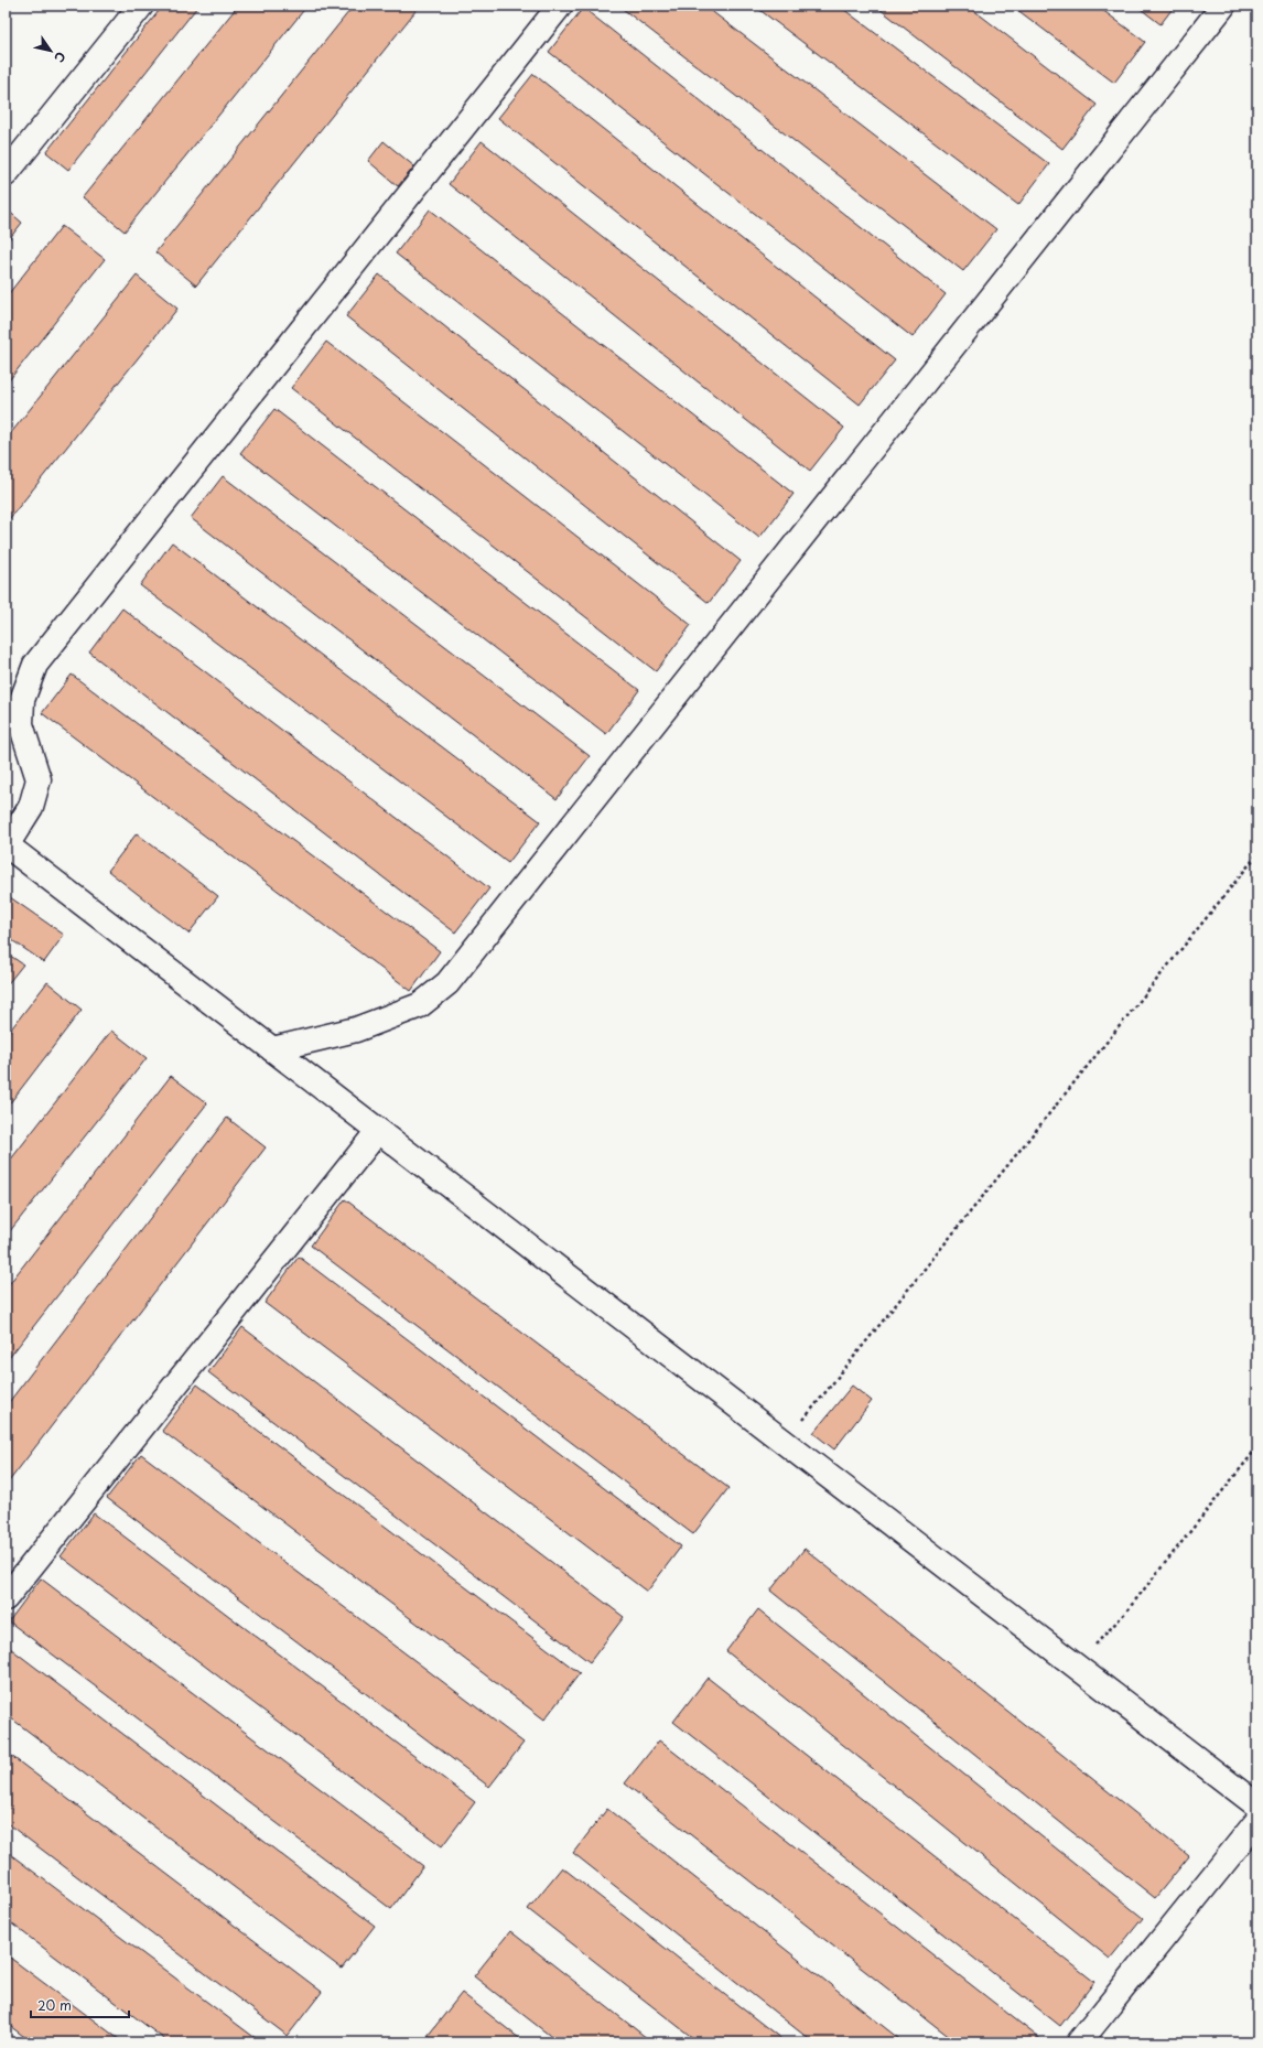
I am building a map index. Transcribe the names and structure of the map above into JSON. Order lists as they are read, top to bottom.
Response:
{
  "scale_bar": "20 m",
  "north": "bottom right"
}
